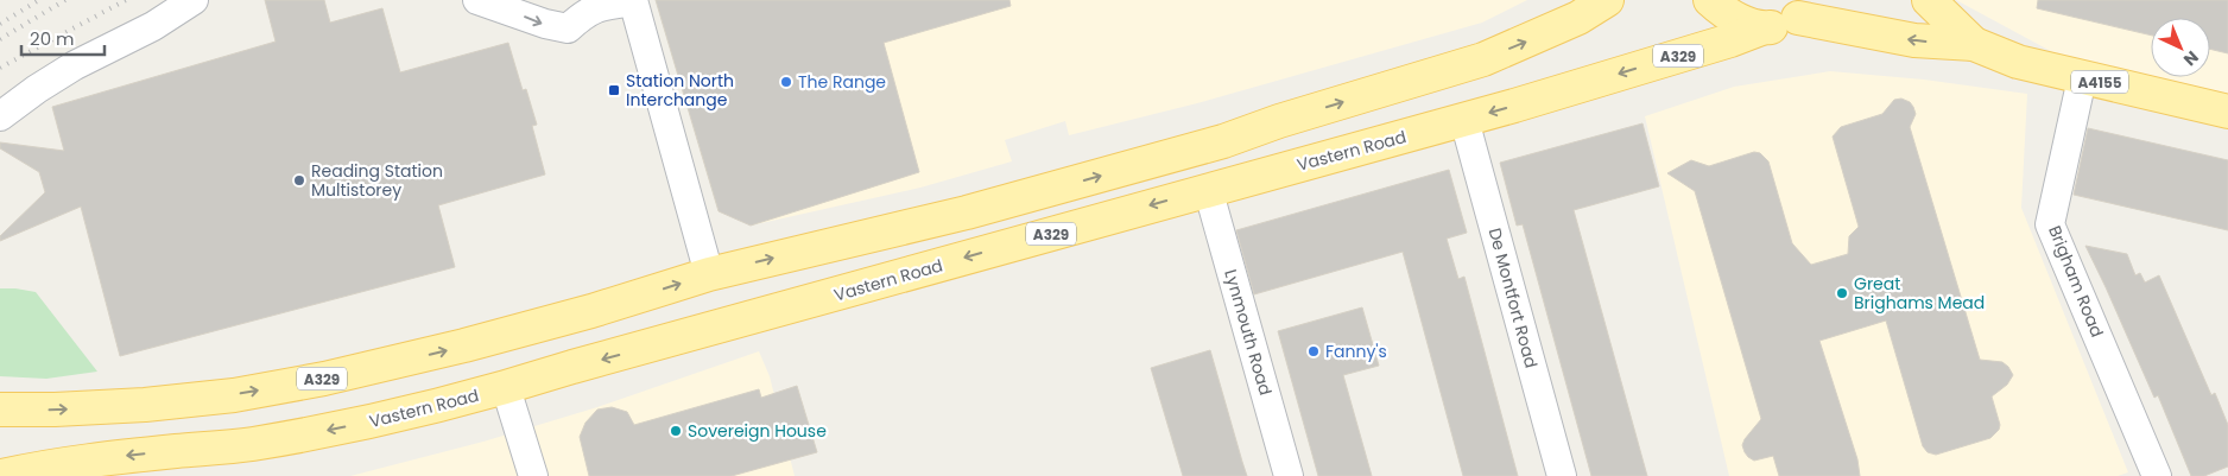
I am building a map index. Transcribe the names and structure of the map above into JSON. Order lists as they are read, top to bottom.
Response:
{
  "streets": {
    "main road": ["A329", "A4155", "Vastern Road"],
    "street": ["Brigham Road", "De Montfort Road", "Lynmouth Road"]
  },
  "crossings": [
    ["A4155", "Vastern Road"],
    ["A4155", "Brigham Road"],
    ["Vastern Road", "De Montfort Road"],
    ["Vastern Road", "Lynmouth Road"]
  ],
  "places": {
    "other": [
      "The Range",
      "Reading Station Multistorey",
      "Great Brighams Mead",
      "Fanny's",
      "Sovereign House"
    ],
    "transit": ["Station North Interchange"]
  },
  "scale_bar": "20 m",
  "north": "bottom right"
}
